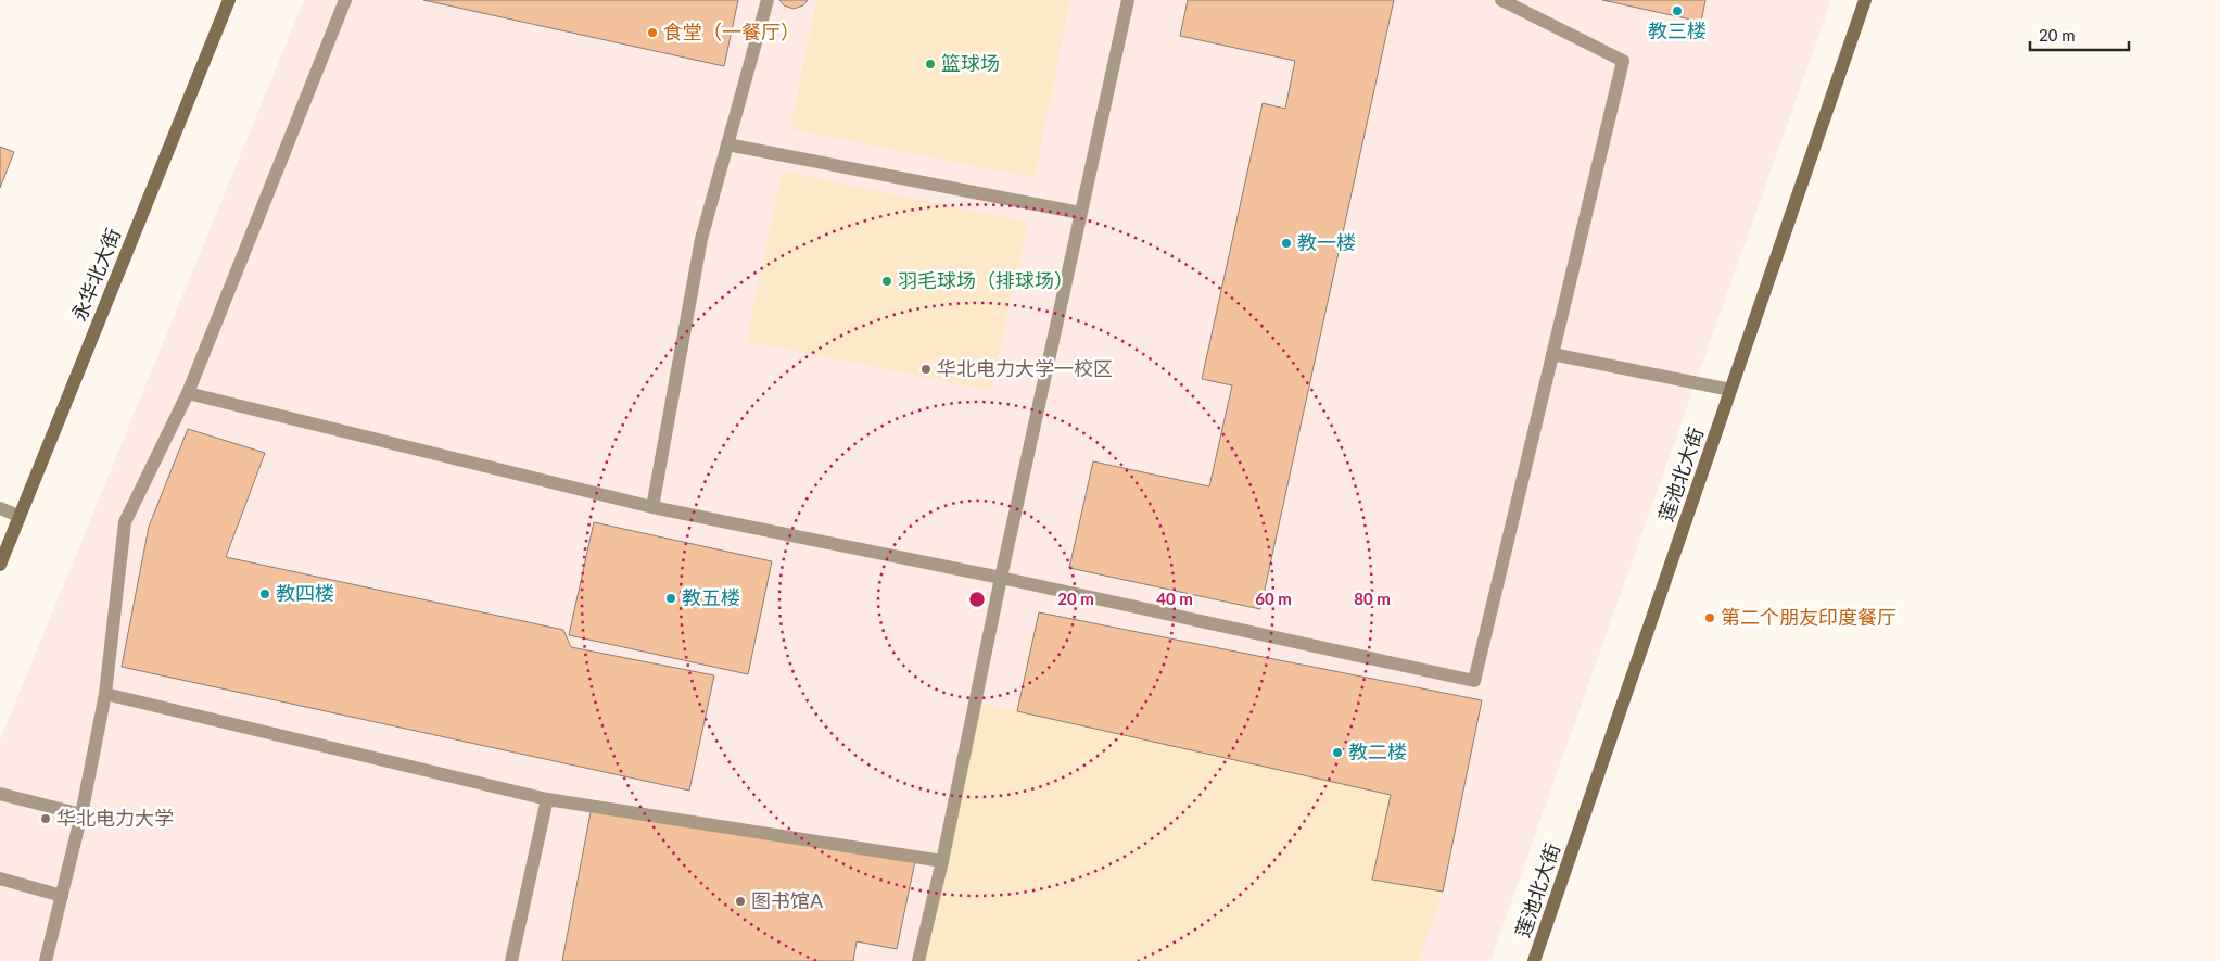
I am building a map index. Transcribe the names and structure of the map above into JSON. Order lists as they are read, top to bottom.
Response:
{
  "streets": {
    "street": ["永华北大街", "莲池北大街"]
  },
  "places": [
    "教三楼",
    "食堂（一餐厅）",
    "篮球场",
    "教一楼",
    "羽毛球场（排球场）",
    "华北电力大学一校区",
    "教四楼",
    "教五楼",
    "第二个朋友印度餐厅",
    "教二楼",
    "华北电力大学",
    "图书馆A"
  ],
  "scale_bar": "20 m",
  "rings": [
    "20 m",
    "40 m",
    "60 m",
    "80 m"
  ]
}
